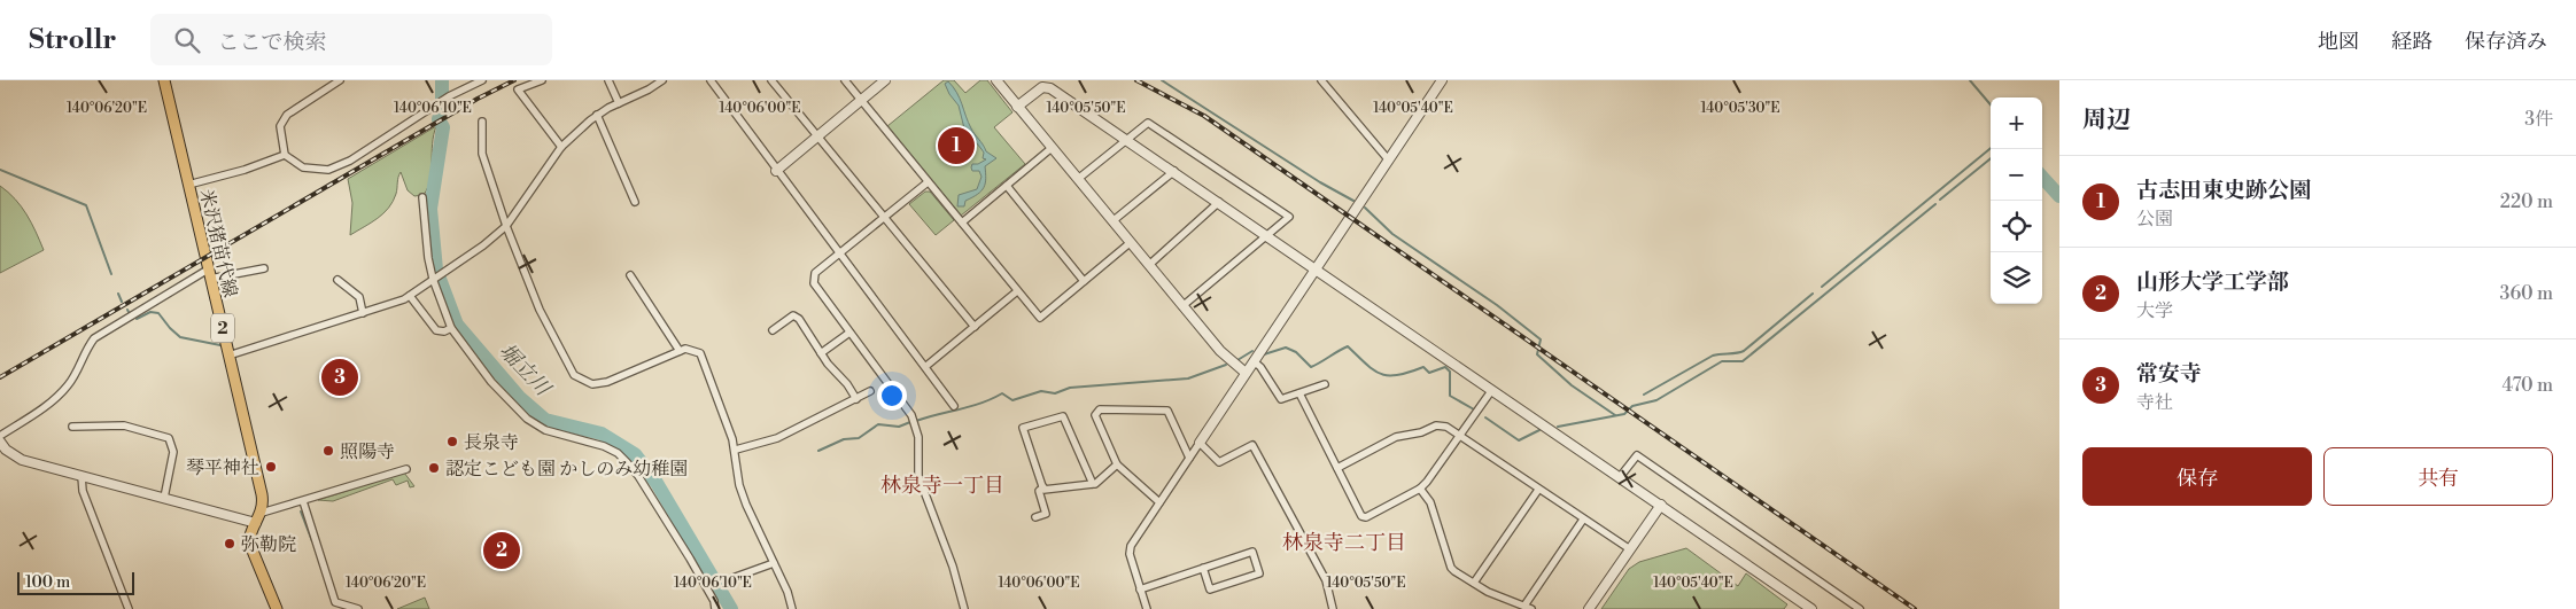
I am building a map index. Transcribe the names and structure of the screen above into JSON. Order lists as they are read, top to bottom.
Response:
{
  "streets": {
    "main road": ["米沢猪苗代線", "2"]
  },
  "districts": ["林泉寺一丁目", "林泉寺二丁目"],
  "water": ["堀立川"],
  "places": [
    "長泉寺",
    "照陽寺",
    "琴平神社",
    "認定こども園 かしのみ幼稚園",
    "弥勒院"
  ],
  "scale_bar": "100 m",
  "page": {
    "header": "Strollr",
    "search": "ここで検索",
    "nav": ["地図", "経路", "保存済み"],
    "heading": ["周辺", "3件"],
    "map_buttons": ["+", "−"],
    "pins": ["1", "3", "2"],
    "list": [
      {
        "mark": "1",
        "name": "古志田東史跡公園",
        "note": "公園",
        "value": "220 m"
      },
      {
        "mark": "2",
        "name": "山形大学工学部",
        "note": "大学",
        "value": "360 m"
      },
      {
        "mark": "3",
        "name": "常安寺",
        "note": "寺社",
        "value": "470 m"
      }
    ],
    "buttons": ["保存", "共有"],
    "scale": "100 m"
  },
  "coordinates": [
    "140°06'20\"E",
    "140°06'10\"E",
    "140°06'00\"E",
    "140°05'50\"E",
    "140°05'40\"E",
    "140°05'30\"E"
  ]
}
